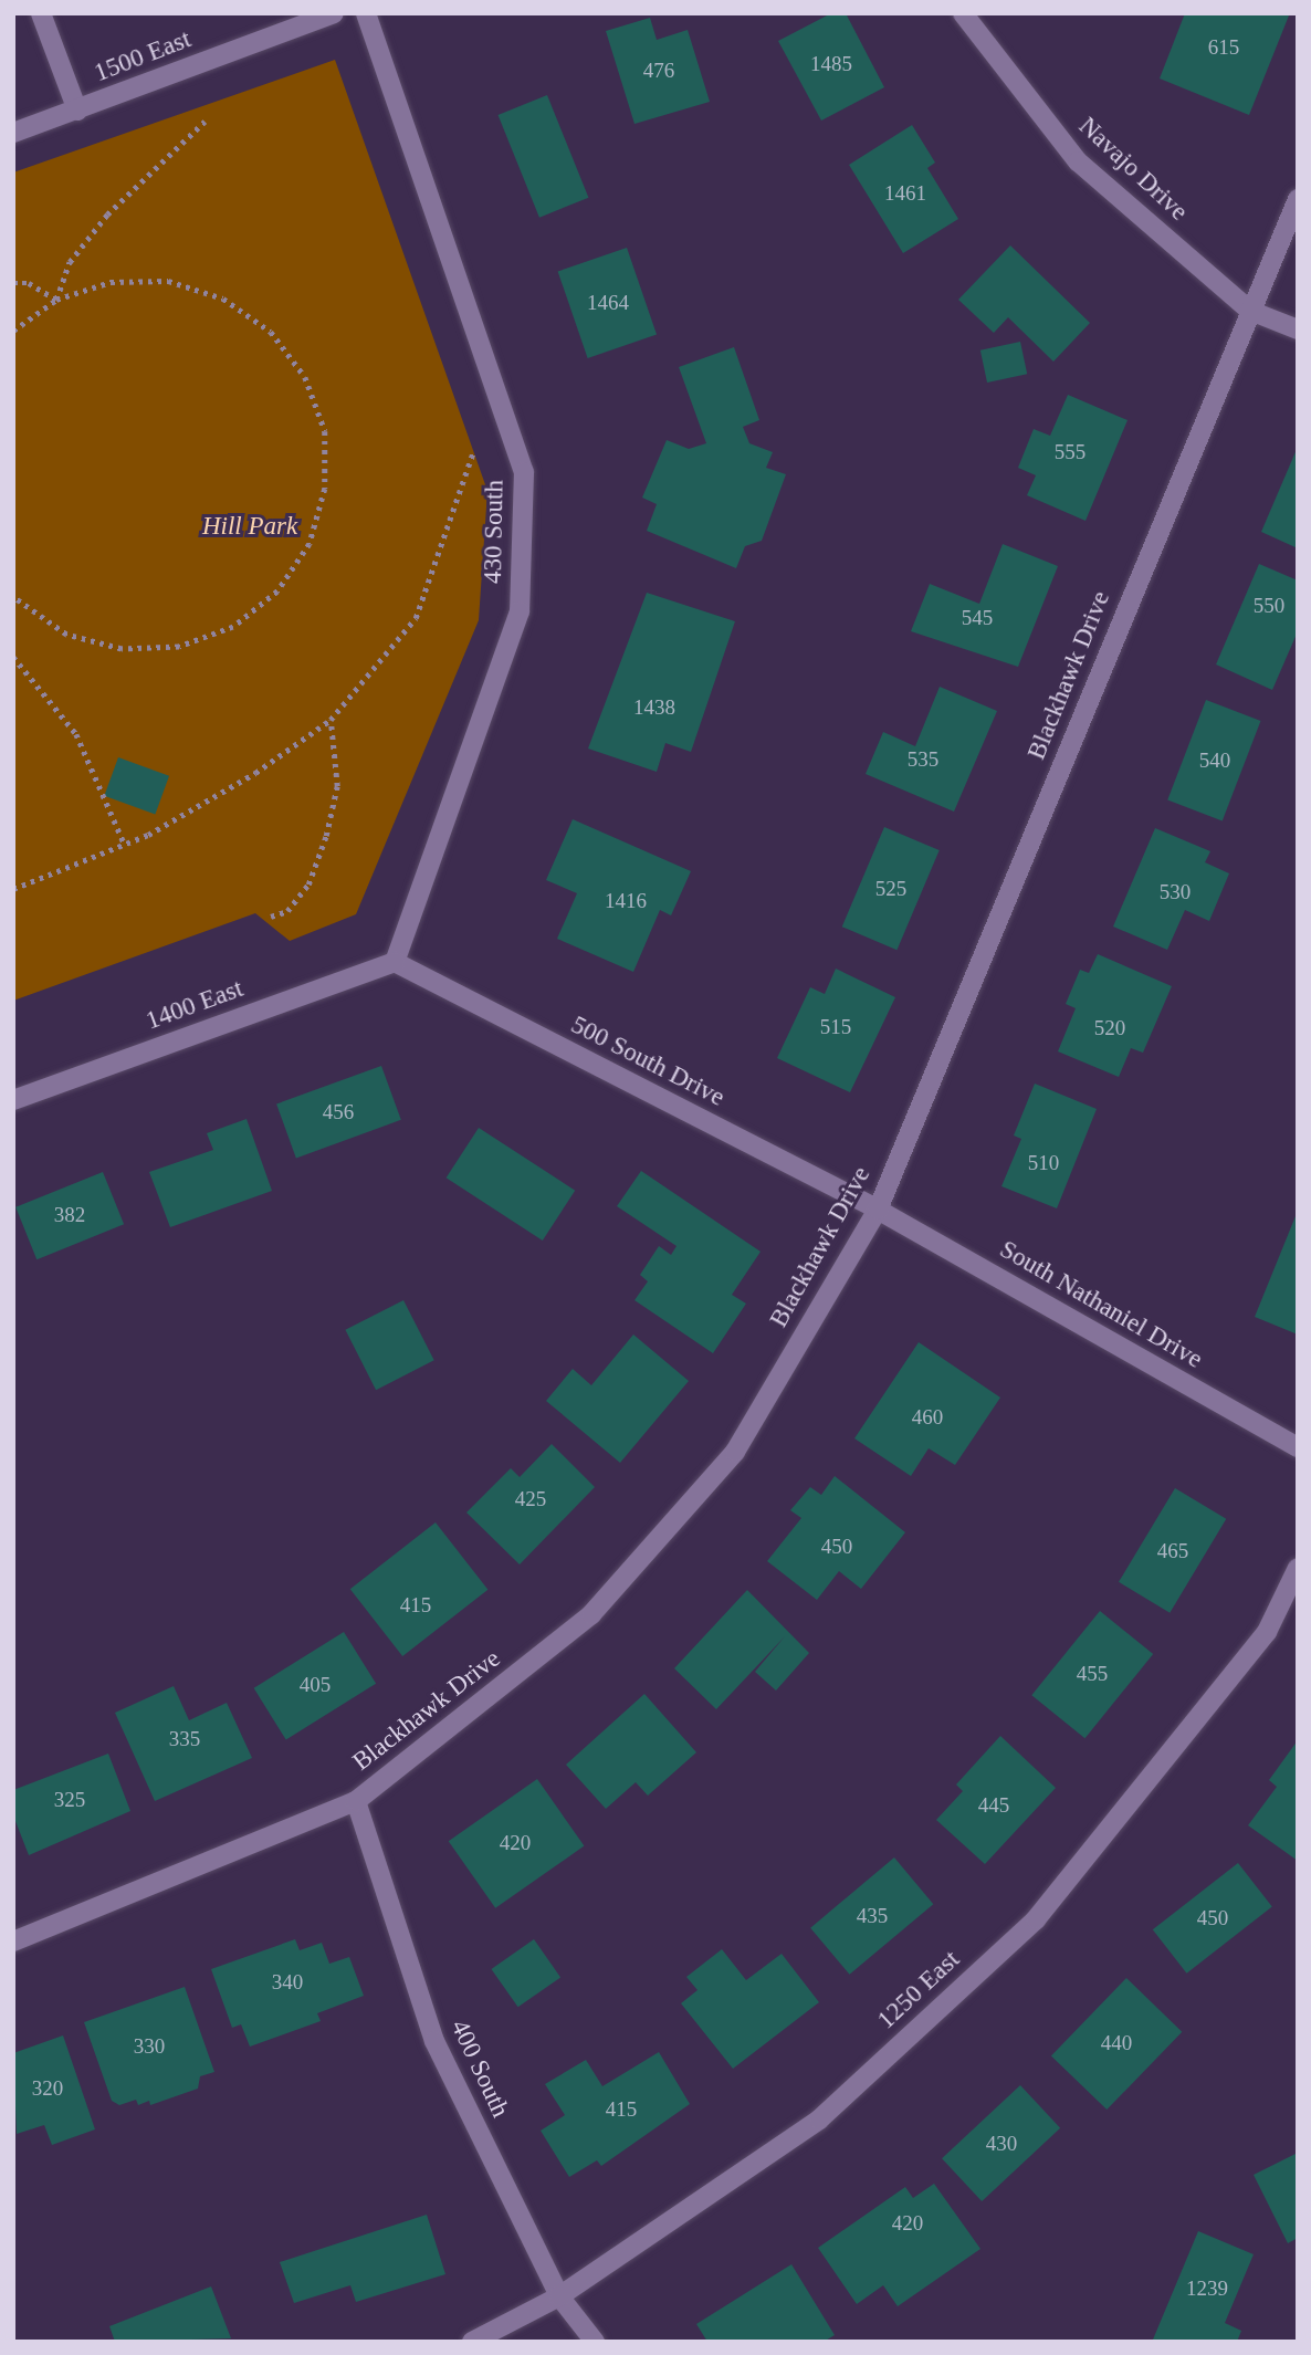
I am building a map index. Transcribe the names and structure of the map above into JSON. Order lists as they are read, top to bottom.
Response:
{
  "streets": {
    "street": [
      "1500 East",
      "Navajo Drive",
      "430 South",
      "Blackhawk Drive",
      "1400 East",
      "500 South Drive",
      "South Nathaniel Drive",
      "1250 East",
      "400 South"
    ]
  },
  "crossings": [
    ["Navajo Drive", "Blackhawk Drive"],
    ["430 South", "1400 East"],
    ["430 South", "500 South Drive"],
    ["Blackhawk Drive", "500 South Drive"],
    ["Blackhawk Drive", "South Nathaniel Drive"],
    ["Blackhawk Drive", "400 South"],
    ["1400 East", "500 South Drive"],
    ["500 South Drive", "South Nathaniel Drive"],
    ["1250 East", "400 South"]
  ],
  "parks": ["Hill Park"],
  "house_numbers": [
    "615",
    "1485",
    "476",
    "1461",
    "1464",
    "555",
    "550",
    "545",
    "1438",
    "535",
    "540",
    "525",
    "530",
    "1416",
    "515",
    "520",
    "456",
    "510",
    "382",
    "460",
    "425",
    "450",
    "465",
    "415",
    "455",
    "405",
    "335",
    "325",
    "445",
    "420",
    "435",
    "450",
    "340",
    "440",
    "330",
    "320",
    "415",
    "430",
    "420",
    "1239"
  ]
}
